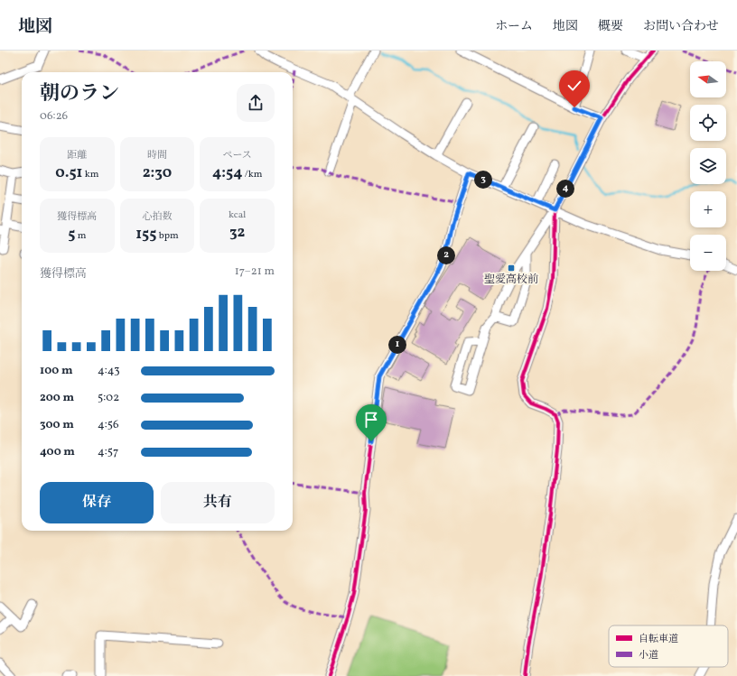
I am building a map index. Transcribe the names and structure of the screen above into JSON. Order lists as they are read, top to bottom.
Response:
{
  "places": {
    "transit": ["聖愛高校前"]
  },
  "legend": ["自転車道", "小道"],
  "north": "left",
  "page": {
    "header": "地図",
    "nav": [
      "ホーム",
      "地図",
      "概要",
      "お問い合わせ"
    ],
    "map_buttons": ["+", "−"],
    "heading": ["朝のラン", "06:26"],
    "stats": [
      ["距離", "0.51 km"],
      ["時間", "2:30"],
      ["ペース", "4:54 /km"],
      ["獲得標高", "5 m"],
      ["心拍数", "155 bpm"],
      ["kcal", "32"]
    ],
    "pins": [
      "3",
      "4",
      "2",
      "1"
    ],
    "chart": ["獲得標高", "17–21 m"],
    "list": [
      {
        "name": "100 m",
        "note": "4:43"
      },
      {
        "name": "200 m",
        "note": "5:02"
      },
      {
        "name": "300 m",
        "note": "4:56"
      },
      {
        "name": "400 m",
        "note": "4:57"
      }
    ],
    "buttons": ["保存", "共有"]
  }
}
